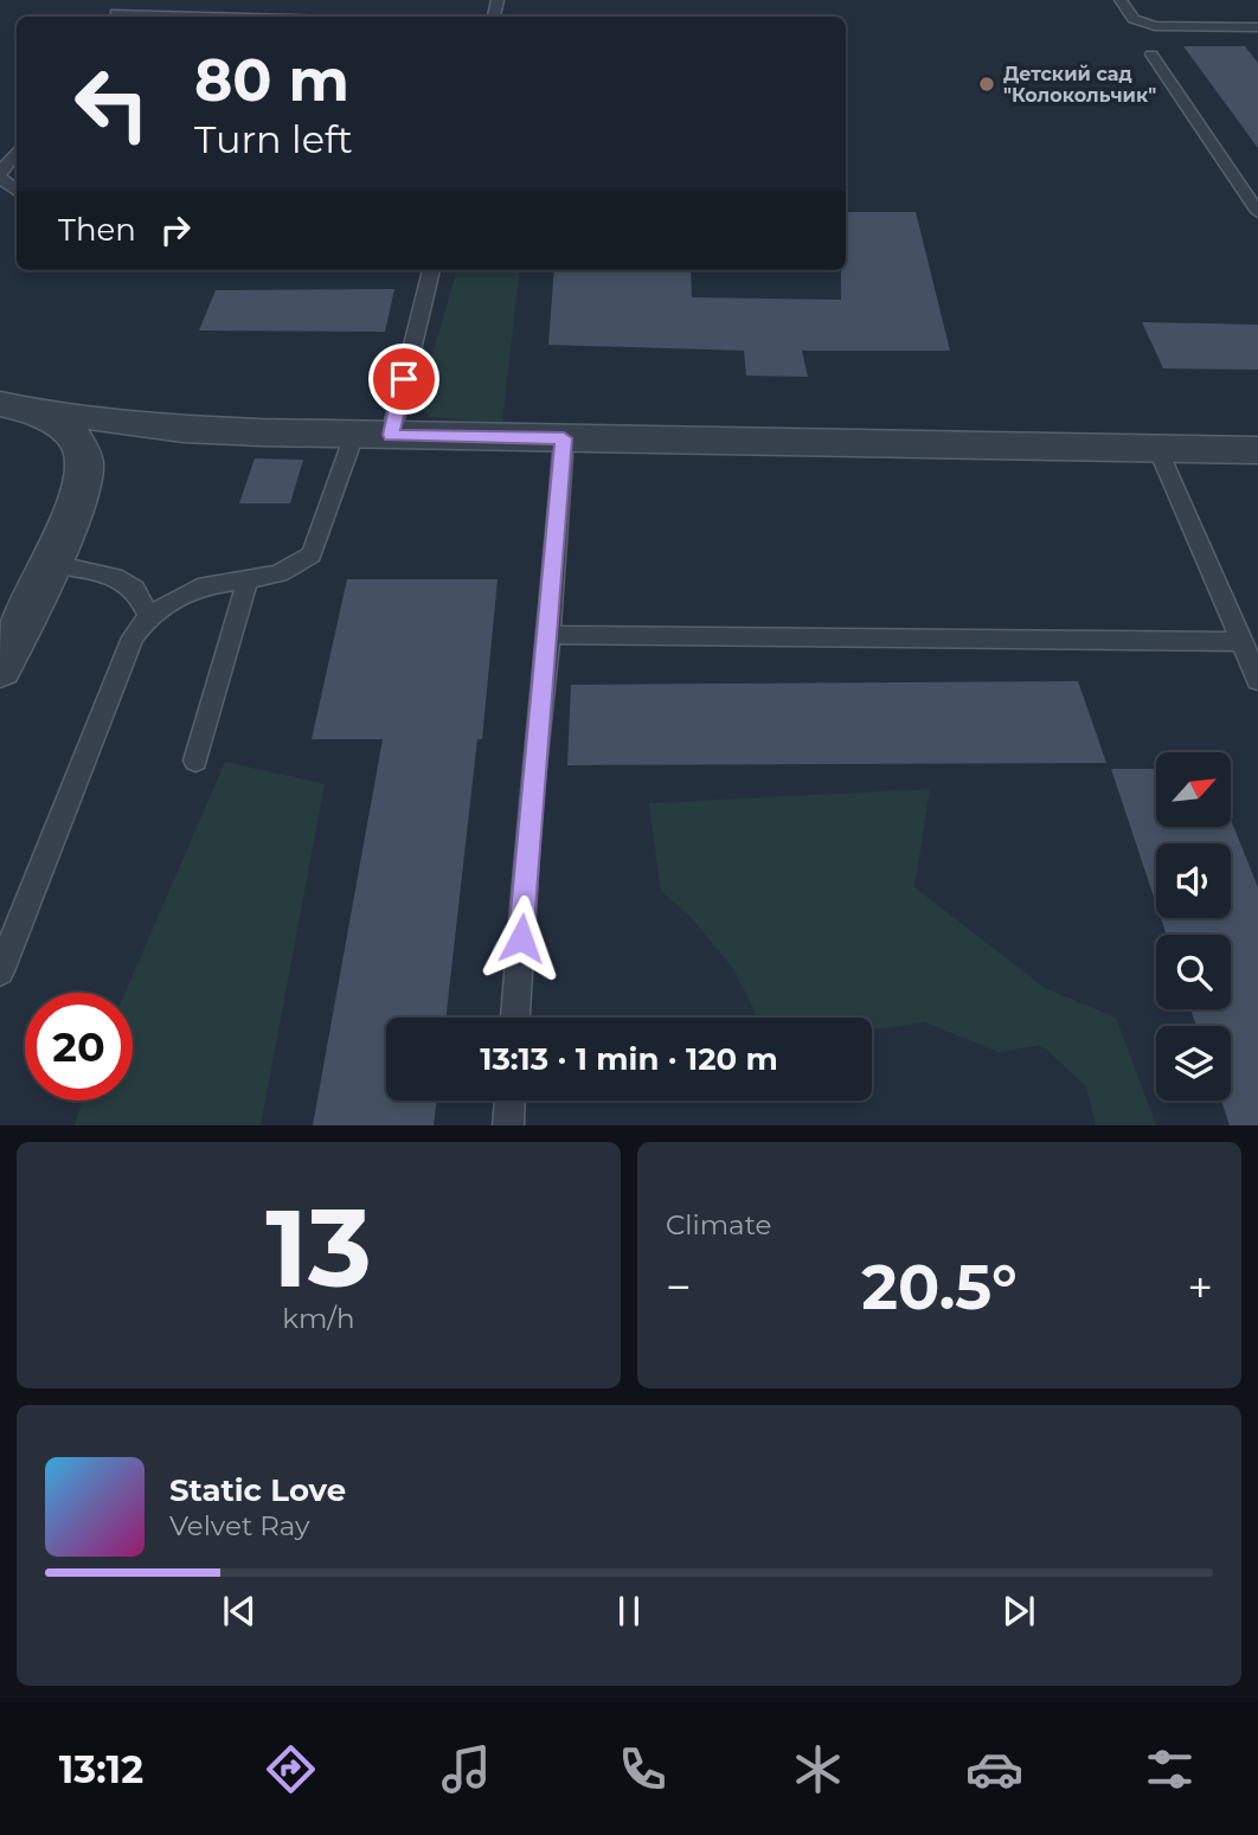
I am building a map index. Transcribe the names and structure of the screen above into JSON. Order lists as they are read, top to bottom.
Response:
{
  "places": ["Детский сад \"Колокольчик\""],
  "north": "top right",
  "page": {
    "turn": ["80 m", "Turn left"],
    "then": "Then",
    "limit": "20",
    "trip": "13:13 · 1 min · 120 m",
    "tile": [
      ["13", "km/h"],
      "Climate"
    ],
    "heat": ["−", "20.5°", "+"],
    "song": ["Static Love", "Velvet Ray"],
    "tabs": "13:12"
  }
}
